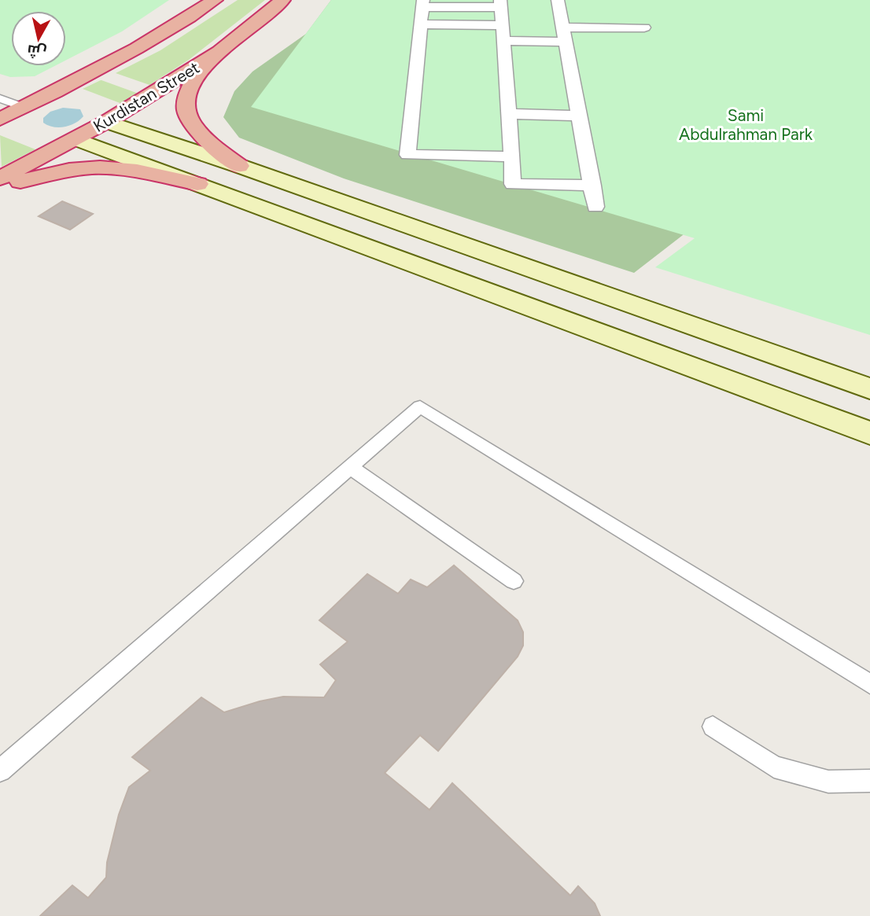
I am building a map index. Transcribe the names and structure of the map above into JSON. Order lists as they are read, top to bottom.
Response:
{
  "streets": {
    "highway": ["Kurdistan Street"]
  },
  "parks": ["Sami Abdulrahman Park"],
  "north": "bottom"
}
